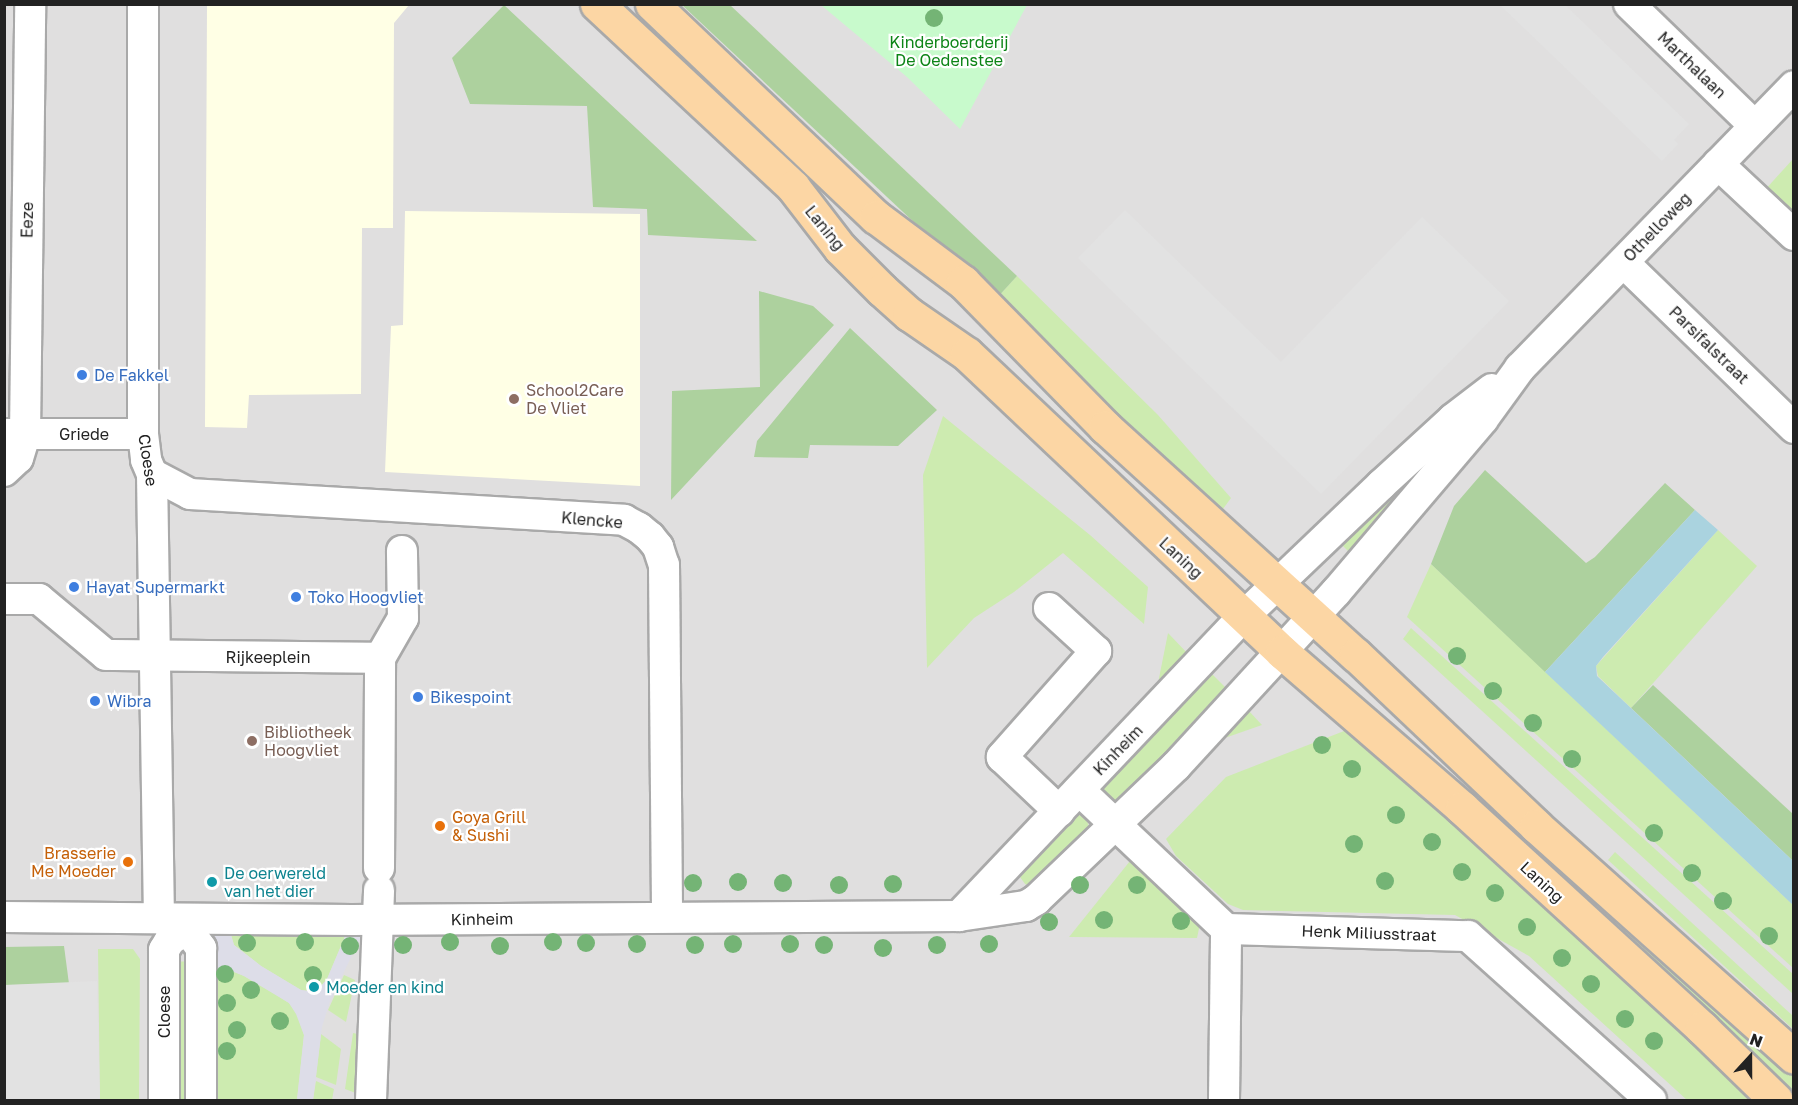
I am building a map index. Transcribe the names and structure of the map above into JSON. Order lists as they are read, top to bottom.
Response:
{
  "streets": {
    "main road": ["Laning"],
    "street": [
      "Marthalaan",
      "Eeze",
      "Othelloweg",
      "Parsifalstraat",
      "Griede",
      "Cloese",
      "Klencke",
      "Rijkeeplein",
      "Kinheim",
      "Henk Miliusstraat"
    ]
  },
  "crossings": [
    ["Marthalaan", "Othelloweg"],
    ["Eeze", "Griede"],
    ["Othelloweg", "Parsifalstraat"],
    ["Othelloweg", "Kinheim"],
    ["Laning", "Kinheim"],
    ["Griede", "Cloese"],
    ["Cloese", "Klencke"],
    ["Cloese", "Rijkeeplein"],
    ["Cloese", "Kinheim"],
    ["Klencke", "Kinheim"]
  ],
  "parks": ["Kinderboerderij De Oedenstee"],
  "places": [
    "De Fakkel",
    "School2Care De Vliet",
    "Hayat Supermarkt",
    "Toko Hoogvliet",
    "Bikespoint",
    "Wibra",
    "Bibliotheek Hoogvliet",
    "Goya Grill & Sushi",
    "Brasserie Me Moeder",
    "De oerwereld van het dier",
    "Moeder en kind"
  ],
  "north": "top"
}
